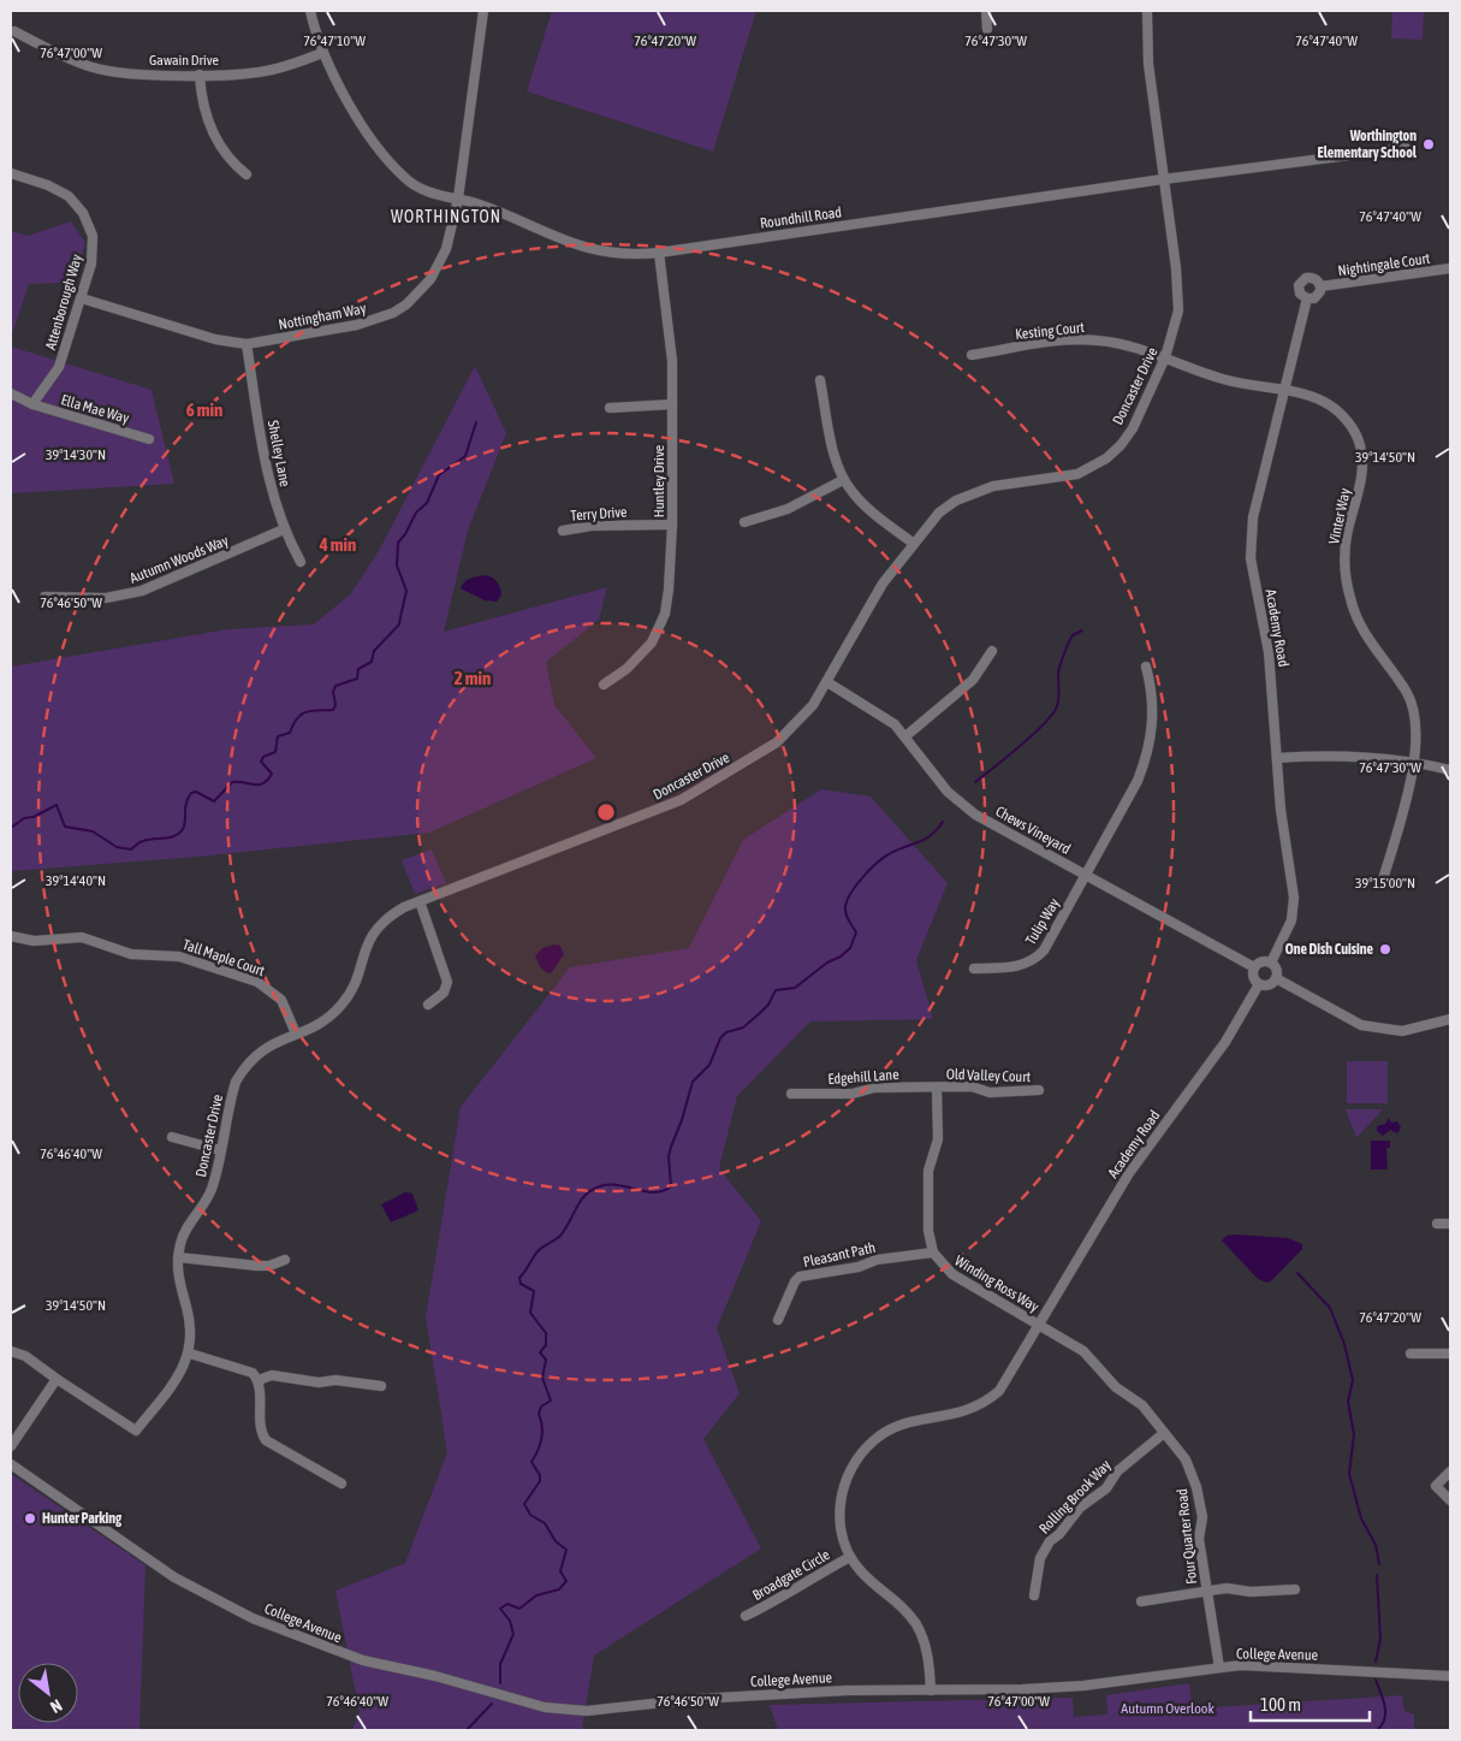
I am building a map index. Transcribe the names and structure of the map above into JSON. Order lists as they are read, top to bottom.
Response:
{
  "streets": {
    "street": [
      "Gawain Drive",
      "Roundhill Road",
      "Nightingale Court",
      "Attenborough Way",
      "Nottingham Way",
      "Kesting Court",
      "Doncaster Drive",
      "Ella Mae Way",
      "Shelley Lane",
      "Huntley Drive",
      "Terry Drive",
      "Vinter Way",
      "Autumn Woods Way",
      "Academy Road",
      "Chews Vineyard",
      "Tulip Way",
      "Tall Maple Court",
      "Old Valley Court",
      "Edgehill Lane",
      "Pleasant Path",
      "Winding Ross Way",
      "Rolling Brook Way",
      "Four Quarter Road",
      "Broadgate Circle",
      "College Avenue"
    ]
  },
  "crossings": [
    ["Gawain Drive", "Roundhill Road"],
    ["Roundhill Road", "Nottingham Way"],
    ["Roundhill Road", "Doncaster Drive"],
    ["Roundhill Road", "Huntley Drive"],
    ["Nightingale Court", "Academy Road"],
    ["Attenborough Way", "Nottingham Way"],
    ["Attenborough Way", "Ella Mae Way"],
    ["Nottingham Way", "Shelley Lane"],
    ["Kesting Court", "Doncaster Drive"],
    ["Kesting Court", "Vinter Way"],
    ["Doncaster Drive", "Vinter Way"],
    ["Doncaster Drive", "Chews Vineyard"],
    ["Doncaster Drive", "Tall Maple Court"],
    ["Shelley Lane", "Autumn Woods Way"],
    ["Huntley Drive", "Terry Drive"],
    ["Vinter Way", "Academy Road"],
    ["Academy Road", "Chews Vineyard"],
    ["Academy Road", "Winding Ross Way"],
    ["Academy Road", "Four Quarter Road"],
    ["Academy Road", "Broadgate Circle"],
    ["Chews Vineyard", "Tulip Way"],
    ["Old Valley Court", "Edgehill Lane"],
    ["Pleasant Path", "Winding Ross Way"],
    ["Winding Ross Way", "Four Quarter Road"],
    ["Rolling Brook Way", "Four Quarter Road"],
    ["Four Quarter Road", "College Avenue"]
  ],
  "districts": ["WORTHINGTON"],
  "parks": ["Autumn Overlook"],
  "places": ["Worthington Elementary School", "One Dish Cuisine", "Hunter Parking"],
  "scale_bar": "100 m",
  "north": "bottom right",
  "coordinates": [
    "76°47'10\"W",
    "76°47'20\"W",
    "76°47'30\"W",
    "76°47'40\"W",
    "76°47'00\"W",
    "39°14'30\"N",
    "39°14'50\"N",
    "76°46'50\"W",
    "39°14'40\"N",
    "39°15'00\"N",
    "76°46'40\"W"
  ],
  "rings": ["6 min", "4 min", "2 min"]
}
